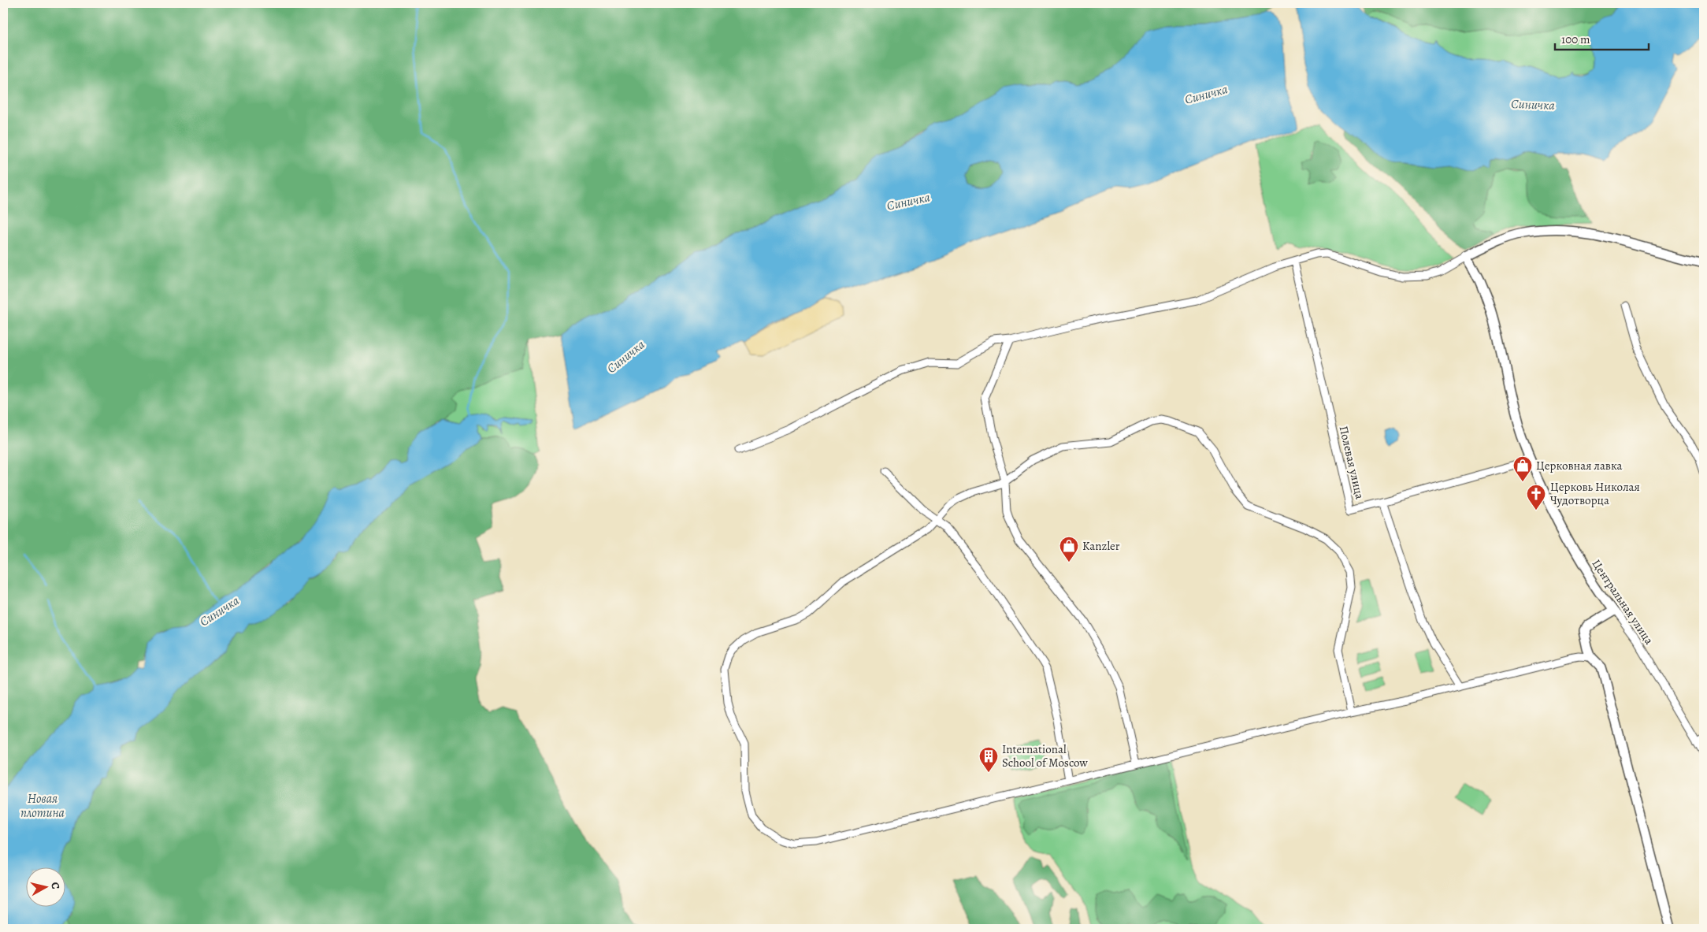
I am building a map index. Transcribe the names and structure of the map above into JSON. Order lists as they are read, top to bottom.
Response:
{
  "streets": {
    "street": ["Полевая улица", "Центральная улица"]
  },
  "water": ["Синичка", "Новая плотина"],
  "places": {
    "shop": ["Церковная лавка", "Kanzler"],
    "church": ["Церковь Николая Чудотворца"],
    "building": ["International School of Moscow"]
  },
  "scale_bar": "100 m",
  "north": "right"
}
